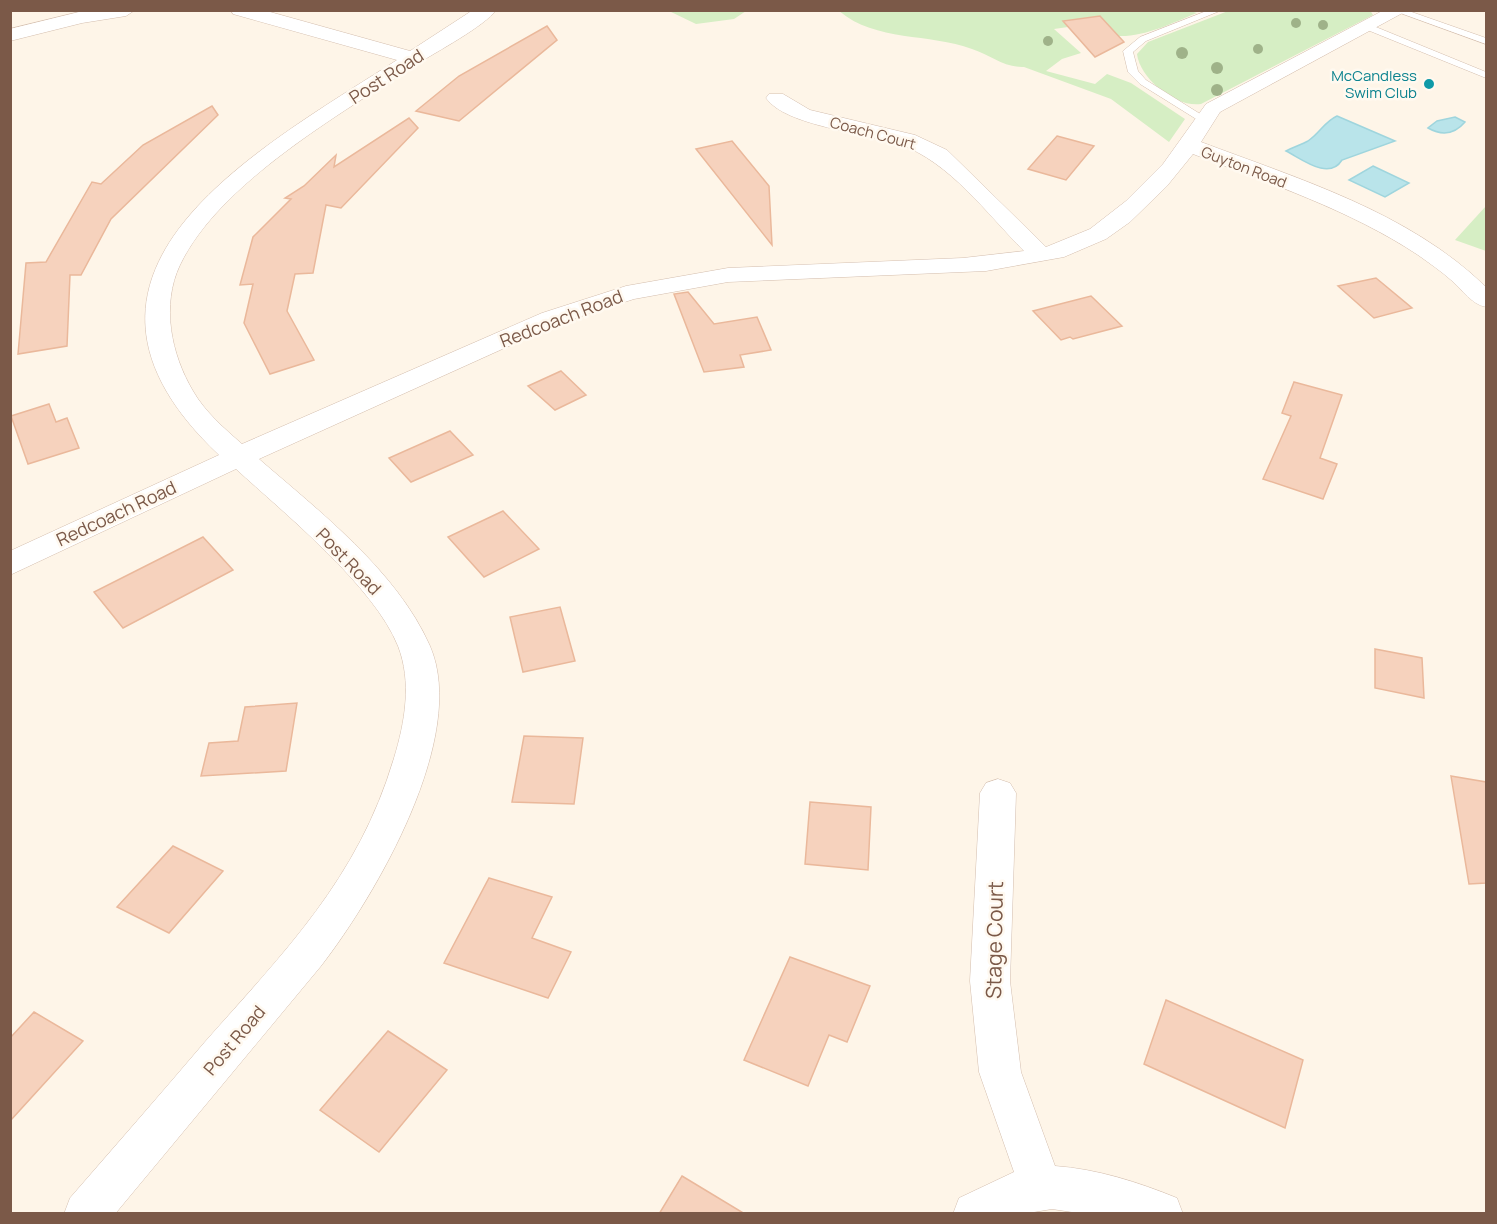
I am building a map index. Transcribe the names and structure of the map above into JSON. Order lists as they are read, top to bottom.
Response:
{
  "streets": {
    "street": [
      "Post Road",
      "Coach Court",
      "Guyton Road",
      "Redcoach Road",
      "Stage Court"
    ]
  },
  "crossings": [
    ["Post Road", "Redcoach Road"],
    ["Coach Court", "Redcoach Road"],
    ["Guyton Road", "Redcoach Road"]
  ],
  "places": ["McCandless Swim Club"]
}
